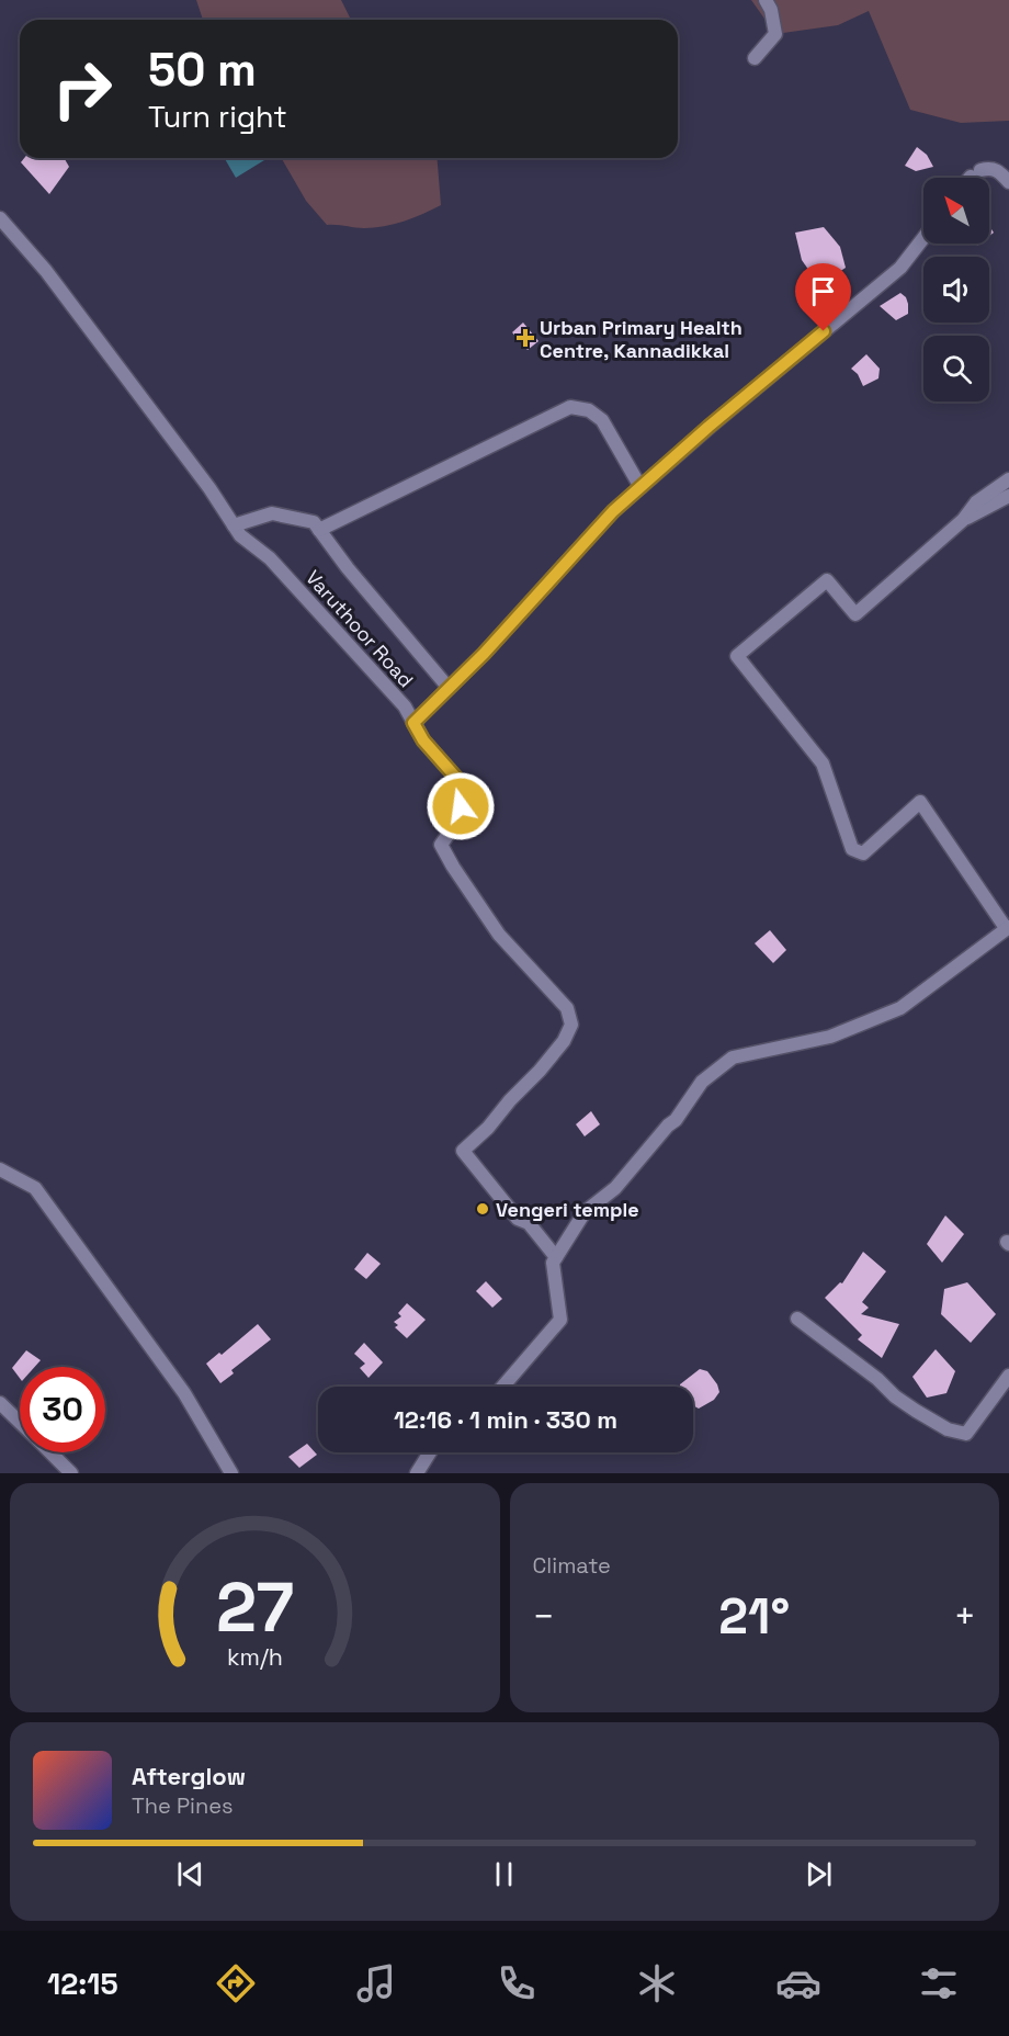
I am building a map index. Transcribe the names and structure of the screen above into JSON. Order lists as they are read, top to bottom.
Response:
{
  "streets": {
    "street": ["Varuthoor Road"]
  },
  "places": {
    "health": ["Urban Primary Health Centre, Kannadikkal"],
    "other": ["Vengeri temple"]
  },
  "north": "top left",
  "page": {
    "turn": ["50 m", "Turn right"],
    "limit": "30",
    "trip": "12:16 · 1 min · 330 m",
    "tile": "Climate",
    "heat": ["−", "21°", "+"],
    "song": ["Afterglow", "The Pines"],
    "tabs": "12:15",
    "gauge": ["27", "km/h"]
  }
}
